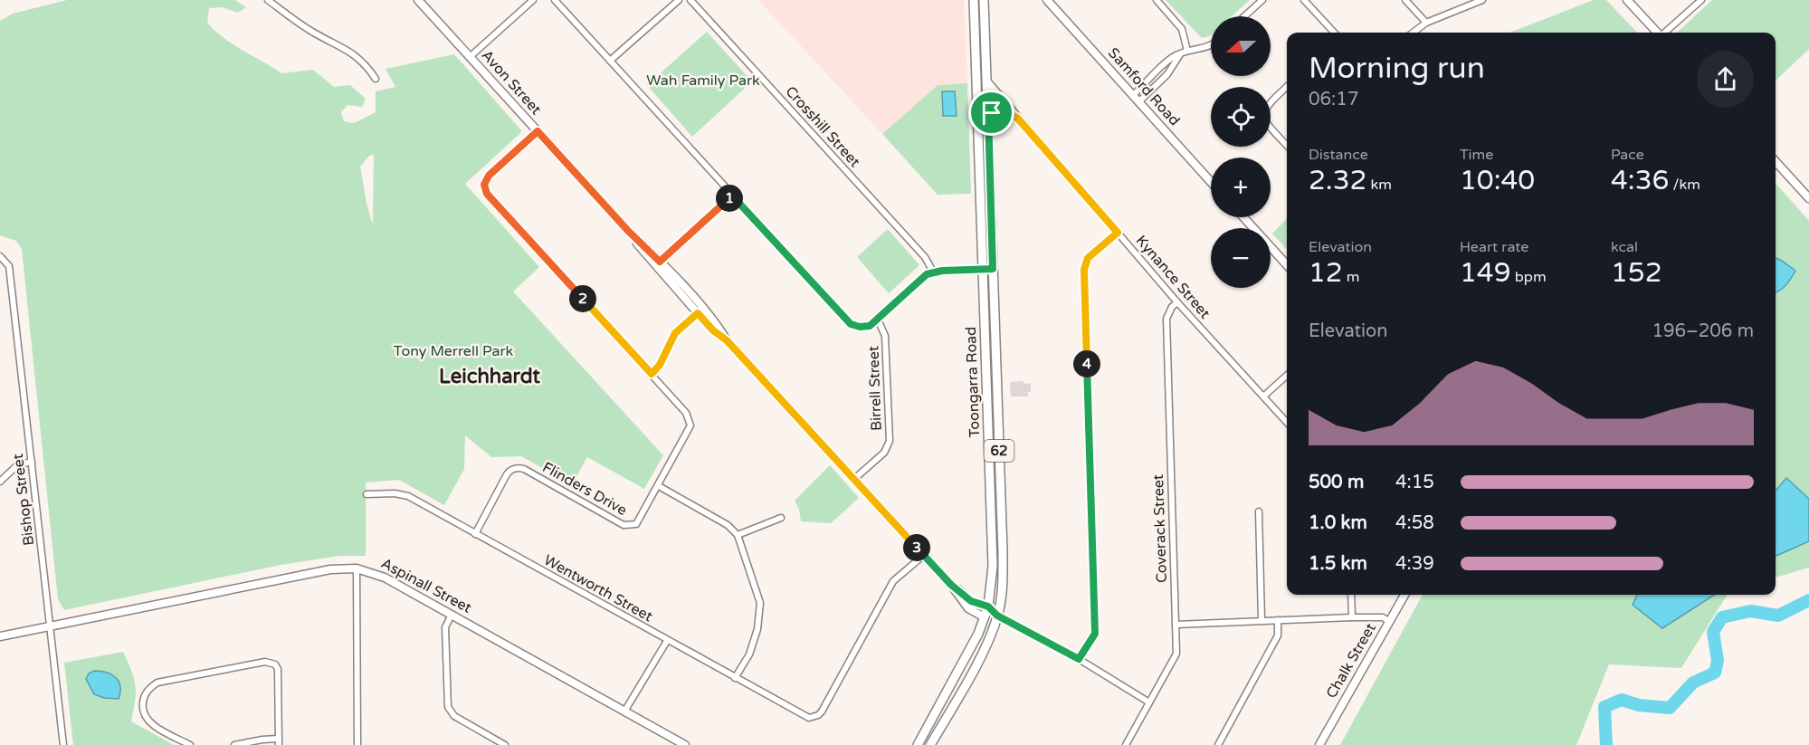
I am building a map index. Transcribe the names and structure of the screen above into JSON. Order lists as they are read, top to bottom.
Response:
{
  "streets": {
    "main road": ["Toongarra Road", "62"],
    "street": [
      "Avon Street",
      "Samford Road",
      "Crosshill Street",
      "Kynance Street",
      "Birrell Street",
      "Flinders Drive",
      "Bishop Street",
      "Coverack Street",
      "Aspinall Street",
      "Wentworth Street",
      "Chalk Street"
    ]
  },
  "crossings": [
    ["Avon Street", "Toongarra Road"],
    ["Avon Street", "Birrell Street"],
    ["Avon Street", "Flinders Drive"],
    ["Avon Street", "Wentworth Street"],
    ["Kynance Street", "Toongarra Road"],
    ["Kynance Street", "Coverack Street"],
    ["Flinders Drive", "Wentworth Street"],
    ["Bishop Street", "Aspinall Street"]
  ],
  "districts": ["Leichhardt"],
  "parks": ["Wah Family Park", "Tony Merrell Park"],
  "north": "left",
  "page": {
    "map_buttons": ["+", "−"],
    "heading": ["Morning run", "06:17"],
    "stats": [
      ["Distance", "2.32 km"],
      ["Time", "10:40"],
      ["Pace", "4:36 /km"],
      ["Elevation", "12 m"],
      ["Heart rate", "149 bpm"],
      ["kcal", "152"]
    ],
    "pins": [
      "1",
      "2",
      "4",
      "3"
    ],
    "chart": ["Elevation", "196–206 m"],
    "list": [
      {
        "name": "500 m",
        "note": "4:15"
      },
      {
        "name": "1.0 km",
        "note": "4:58"
      },
      {
        "name": "1.5 km",
        "note": "4:39"
      }
    ]
  }
}
